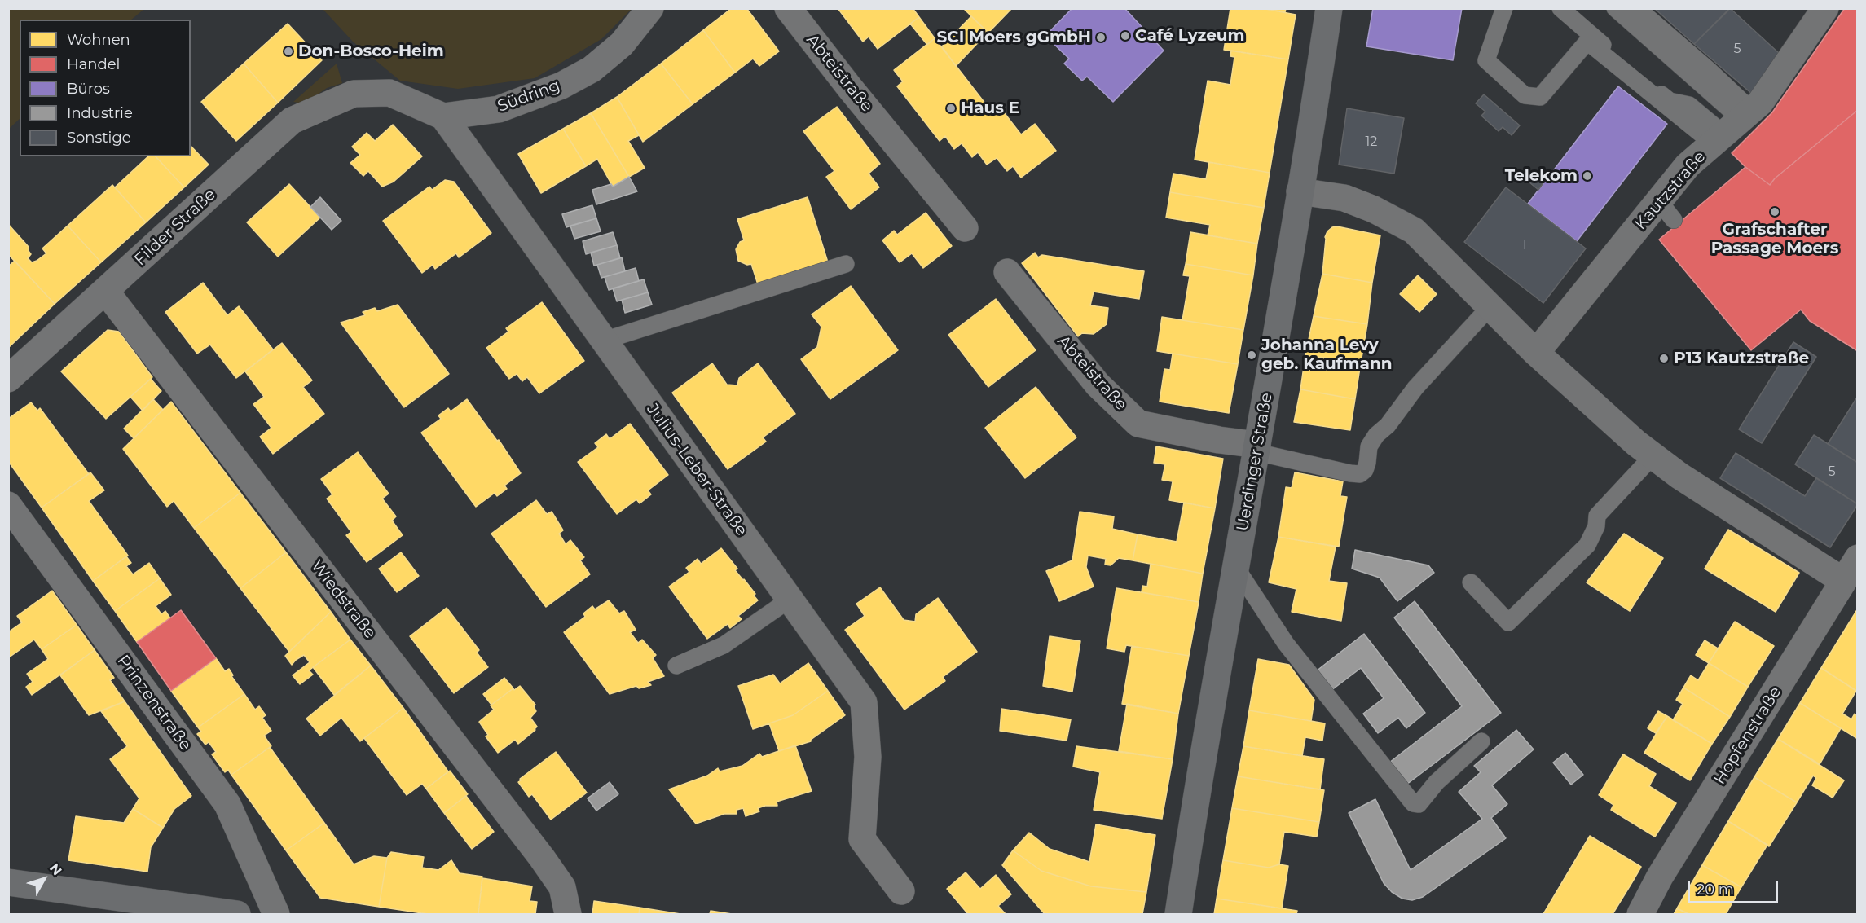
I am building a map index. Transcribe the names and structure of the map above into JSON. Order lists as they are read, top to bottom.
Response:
{
  "streets": {
    "main road": ["Uerdinger Straße"],
    "street": [
      "Abteistraße",
      "Südring",
      "Kautzstraße",
      "Filder Straße",
      "Julius-Leber-Straße",
      "Wiedstraße",
      "Prinzenstraße",
      "Hopfenstraße"
    ]
  },
  "crossings": [
    ["Abteistraße", "Uerdinger Straße"],
    ["Südring", "Filder Straße"],
    ["Südring", "Julius-Leber-Straße"],
    ["Filder Straße", "Julius-Leber-Straße"],
    ["Filder Straße", "Wiedstraße"]
  ],
  "places": [
    "Café Lyzeum",
    "SCI Moers gGmbH",
    "Don-Bosco-Heim",
    "Haus E",
    "Telekom",
    "Grafschafter Passage Moers",
    "Johanna Levy geb. Kaufmann",
    "P13 Kautzstraße"
  ],
  "house_numbers": [
    "5",
    "12",
    "1",
    "5"
  ],
  "legend": [
    "Wohnen",
    "Handel",
    "Büros",
    "Industrie",
    "Sonstige"
  ],
  "scale_bar": "20 m",
  "north": "top right"
}
